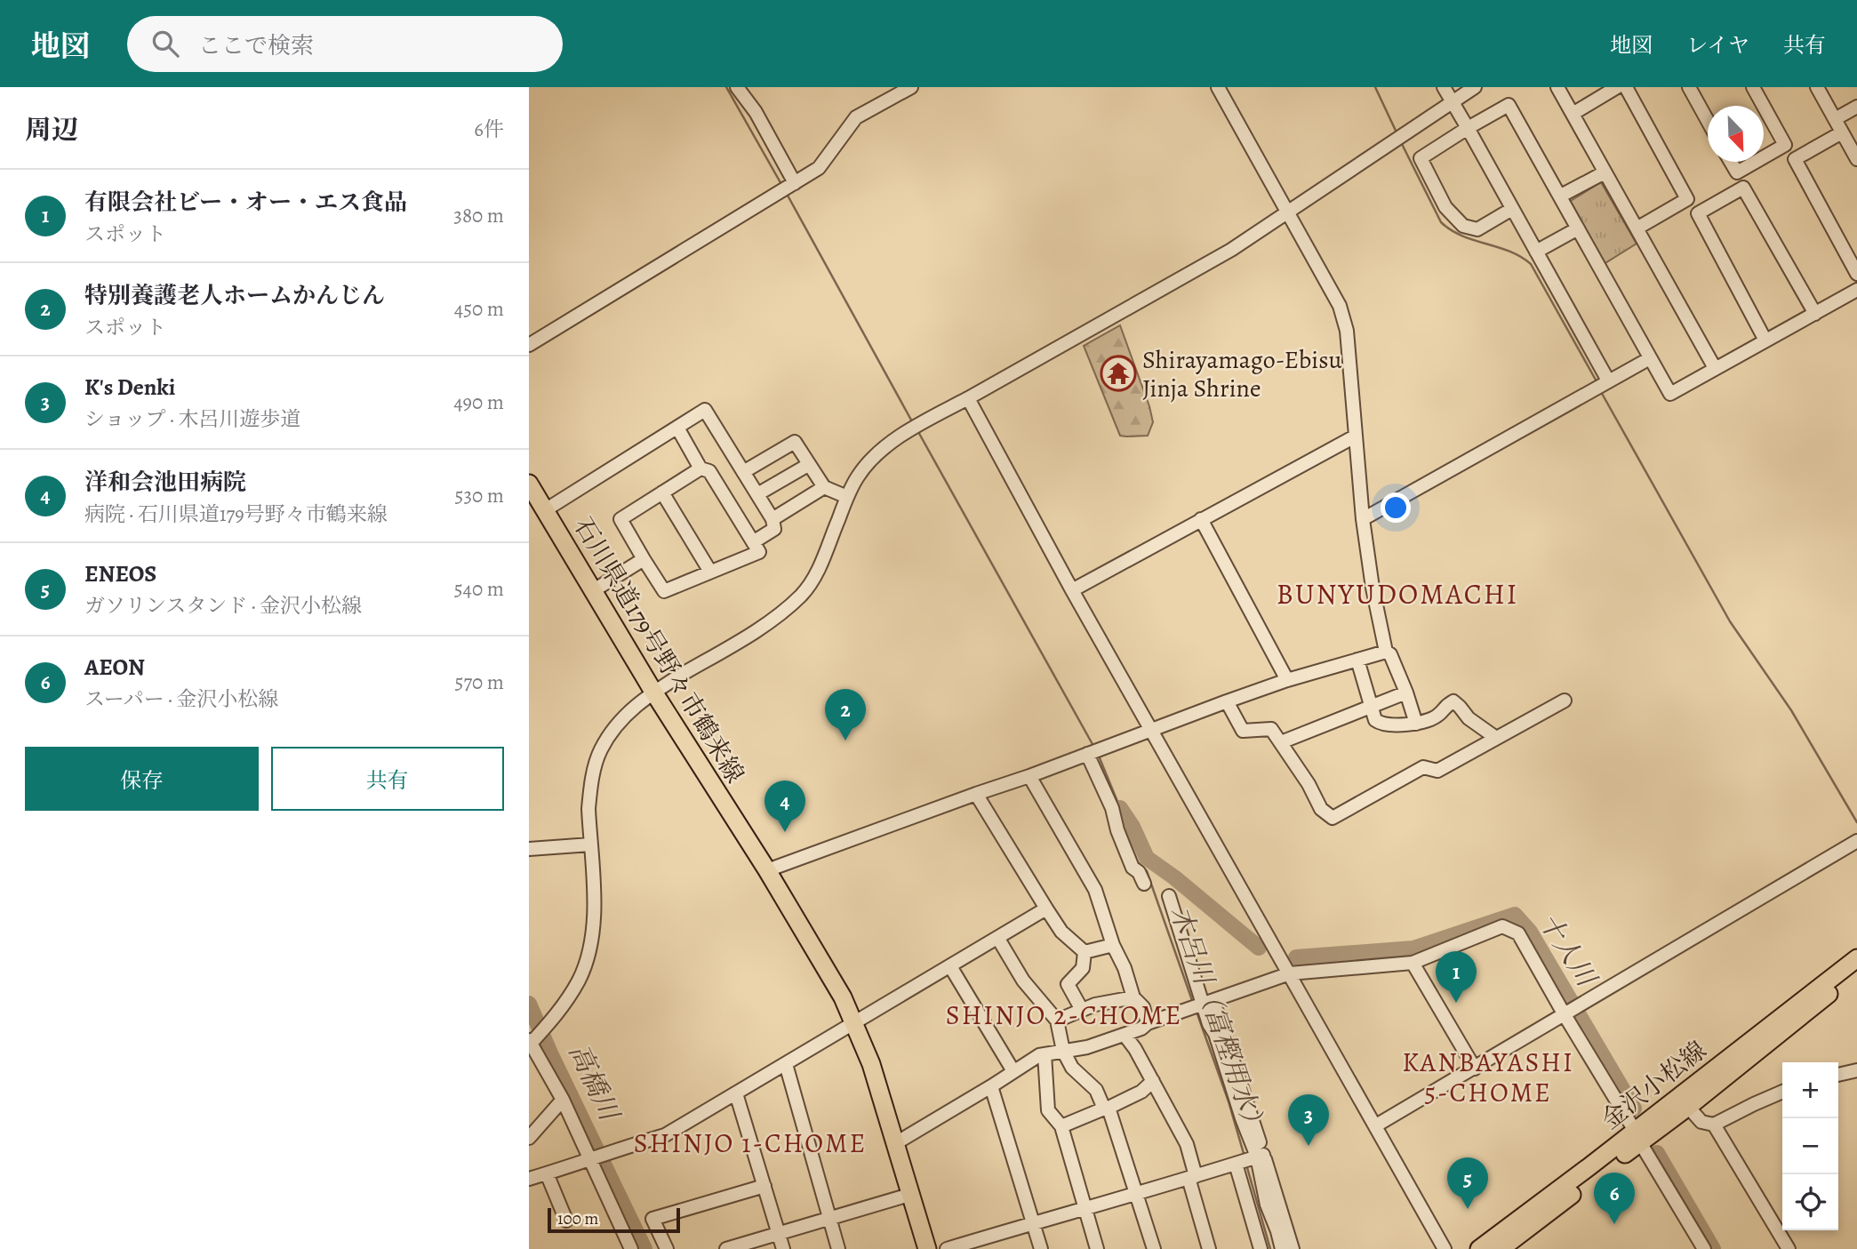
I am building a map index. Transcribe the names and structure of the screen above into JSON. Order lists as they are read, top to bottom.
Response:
{
  "streets": {
    "main road": ["石川県道179号野々市鶴来線", "金沢小松線"]
  },
  "districts": [
    "BUNYUDOMACHI",
    "SHINJO 2-CHOME",
    "KANBAYASHI 5-CHOME",
    "SHINJO 1-CHOME"
  ],
  "water": ["十人川", "木呂川（富樫用水）", "高橋川"],
  "places": {
    "temple": ["Shirayamago-Ebisu Jinja Shrine"]
  },
  "scale_bar": "100 m",
  "north": "bottom right",
  "page": {
    "header": "地図",
    "search": "ここで検索",
    "nav": ["地図", "レイヤ", "共有"],
    "heading": ["周辺", "6件"],
    "list": [
      {
        "mark": "1",
        "name": "有限会社ビー・オー・エス食品",
        "note": "スポット",
        "value": "380 m"
      },
      {
        "mark": "2",
        "name": "特別養護老人ホームかんじん",
        "note": "スポット",
        "value": "450 m"
      },
      {
        "mark": "3",
        "name": "K's Denki",
        "note": "ショップ · 木呂川遊歩道",
        "value": "490 m"
      },
      {
        "mark": "4",
        "name": "洋和会池田病院",
        "note": "病院 · 石川県道179号野々市鶴来線",
        "value": "530 m"
      },
      {
        "mark": "5",
        "name": "ENEOS",
        "note": "ガソリンスタンド · 金沢小松線",
        "value": "540 m"
      },
      {
        "mark": "6",
        "name": "AEON",
        "note": "スーパー · 金沢小松線",
        "value": "570 m"
      }
    ],
    "pins": [
      "2",
      "4",
      "1",
      "3",
      "5",
      "6"
    ],
    "buttons": ["保存", "共有"],
    "map_buttons": ["+", "−"],
    "scale": "100 m"
  }
}
